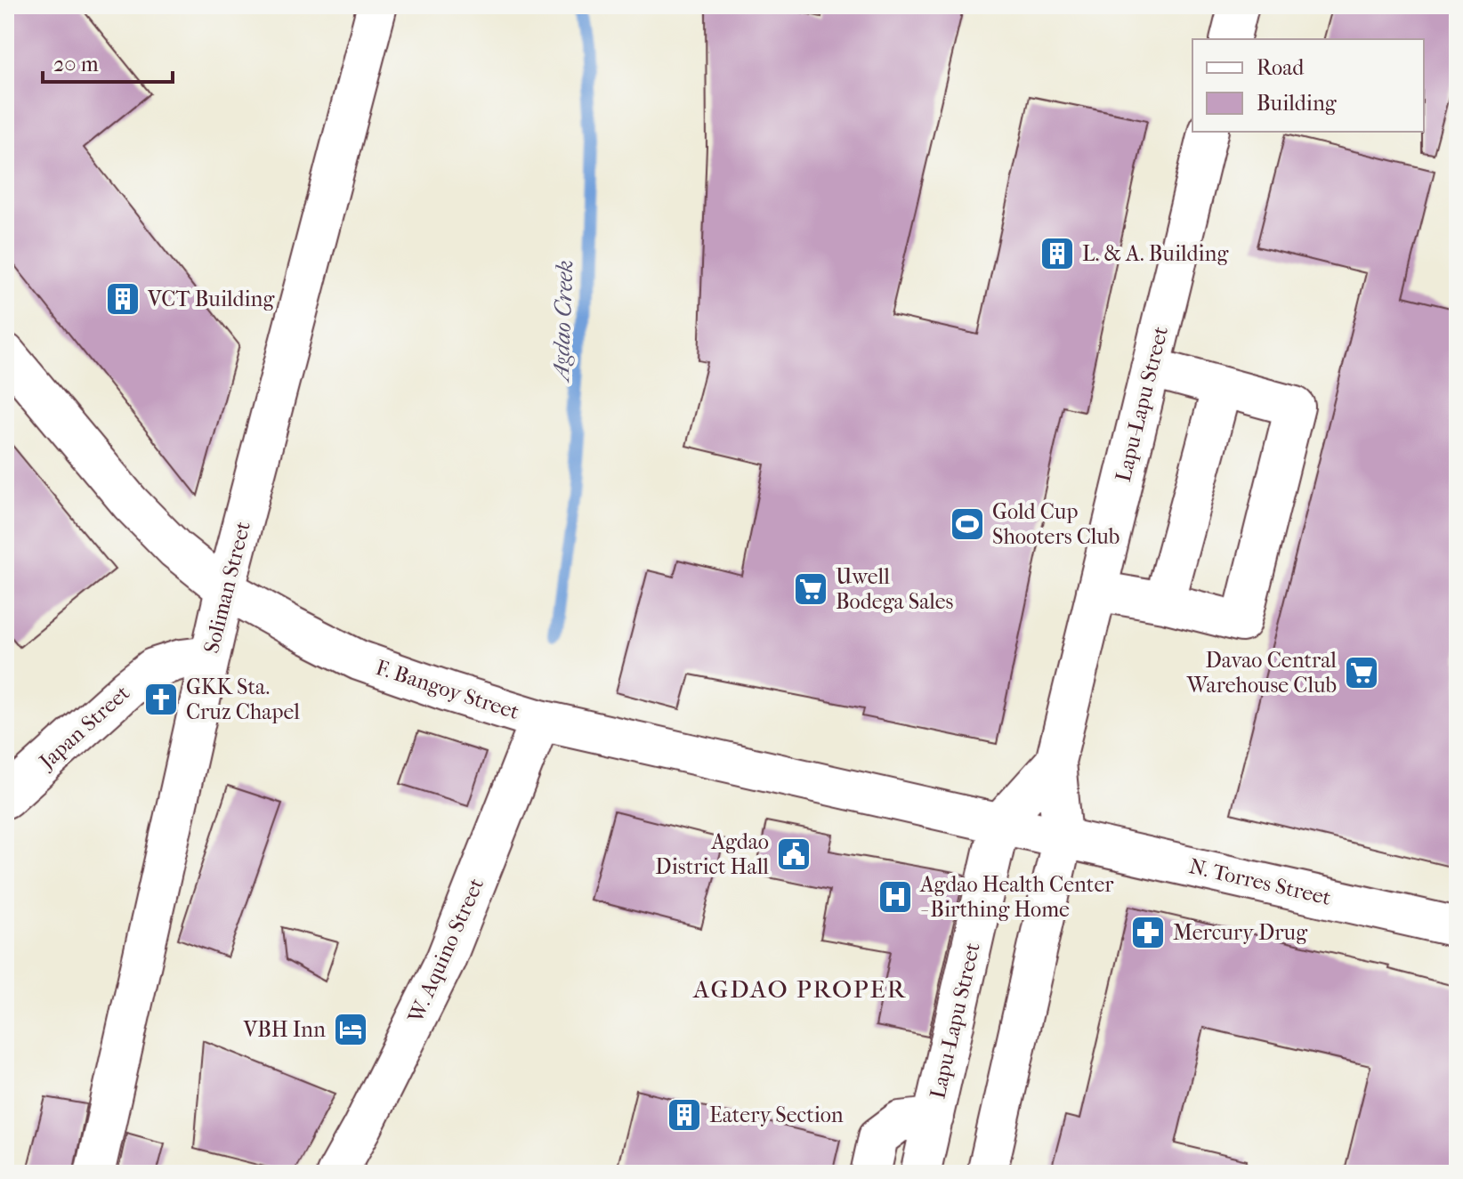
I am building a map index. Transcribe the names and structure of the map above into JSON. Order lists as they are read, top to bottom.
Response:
{
  "streets": {
    "street": [
      "Lapu-Lapu Street",
      "Soliman Street",
      "F. Bangoy Street",
      "Japan Street",
      "N. Torres Street",
      "W. Aquino Street"
    ]
  },
  "crossings": [
    ["Lapu-Lapu Street", "F. Bangoy Street"],
    ["Lapu-Lapu Street", "N. Torres Street"],
    ["Soliman Street", "F. Bangoy Street"],
    ["Soliman Street", "Japan Street"],
    ["F. Bangoy Street", "N. Torres Street"],
    ["F. Bangoy Street", "W. Aquino Street"]
  ],
  "districts": ["AGDAO PROPER"],
  "water": ["Agdao Creek"],
  "places": {
    "building": ["L. & A. Building", "VCT Building", "Eatery Section"],
    "sports": ["Gold Cup Shooters Club"],
    "supermarket": ["Uwell Bodega Sales", "Davao Central Warehouse Club"],
    "church": ["GKK Sta. Cruz Chapel"],
    "public building": ["Agdao District Hall"],
    "hospital": ["Agdao Health Center - Birthing Home"],
    "pharmacy": ["Mercury Drug"],
    "hotel": ["VBH Inn"]
  },
  "legend": ["Road", "Building"],
  "scale_bar": "20 m"
}
